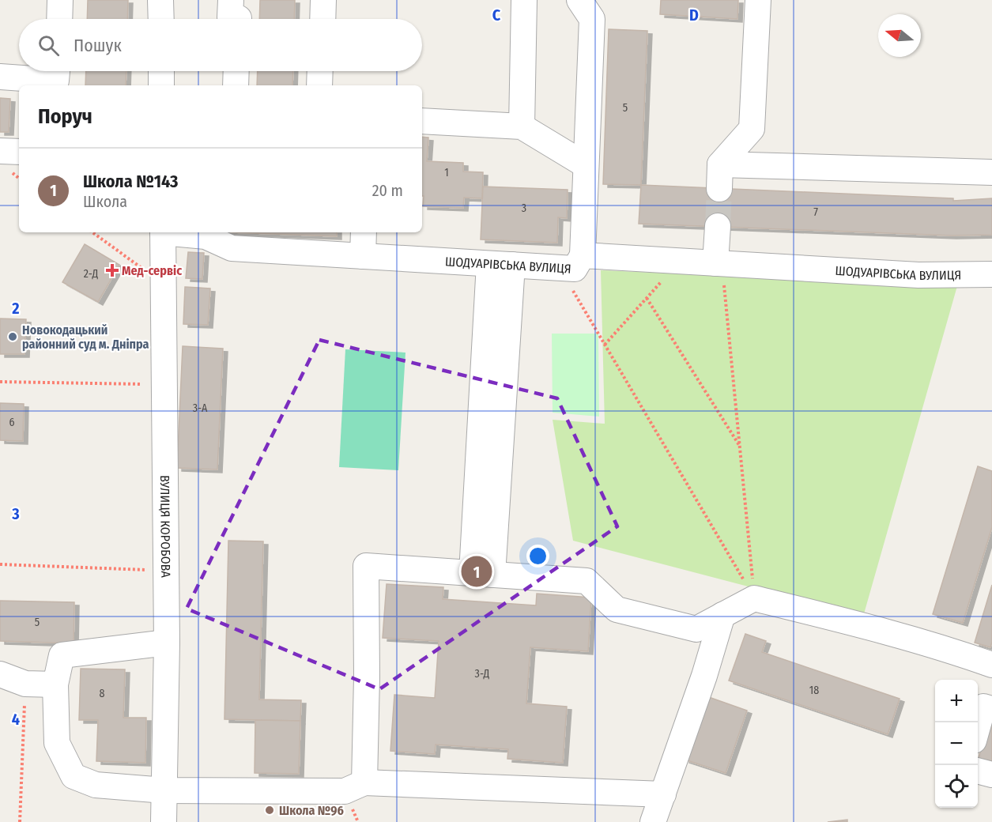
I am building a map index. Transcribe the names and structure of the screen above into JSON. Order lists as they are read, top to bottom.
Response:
{
  "streets": {
    "street": ["ШОДУАРІВСЬКА ВУЛИЦЯ", "ВУЛИЦЯ КОРОБОВА"]
  },
  "places": {
    "health": ["Мед-сервіс"],
    "other": ["Новокодацький районний суд м. Дніпра", "Школа №96"]
  },
  "house_numbers": [
    "5",
    "1",
    "3",
    "7",
    "2-Д",
    "3-А",
    "6",
    "5",
    "3-Д",
    "18",
    "8"
  ],
  "north": "left",
  "page": {
    "search": "Пошук",
    "heading": "Поруч",
    "list": [
      {
        "mark": "1",
        "name": "Школа №143",
        "note": "Школа",
        "value": "20 m"
      }
    ],
    "pins": "1",
    "map_buttons": ["+", "−"]
  },
  "grid": {
    "columns": ["C", "D"],
    "rows": ["2", "3", "4"]
  }
}
